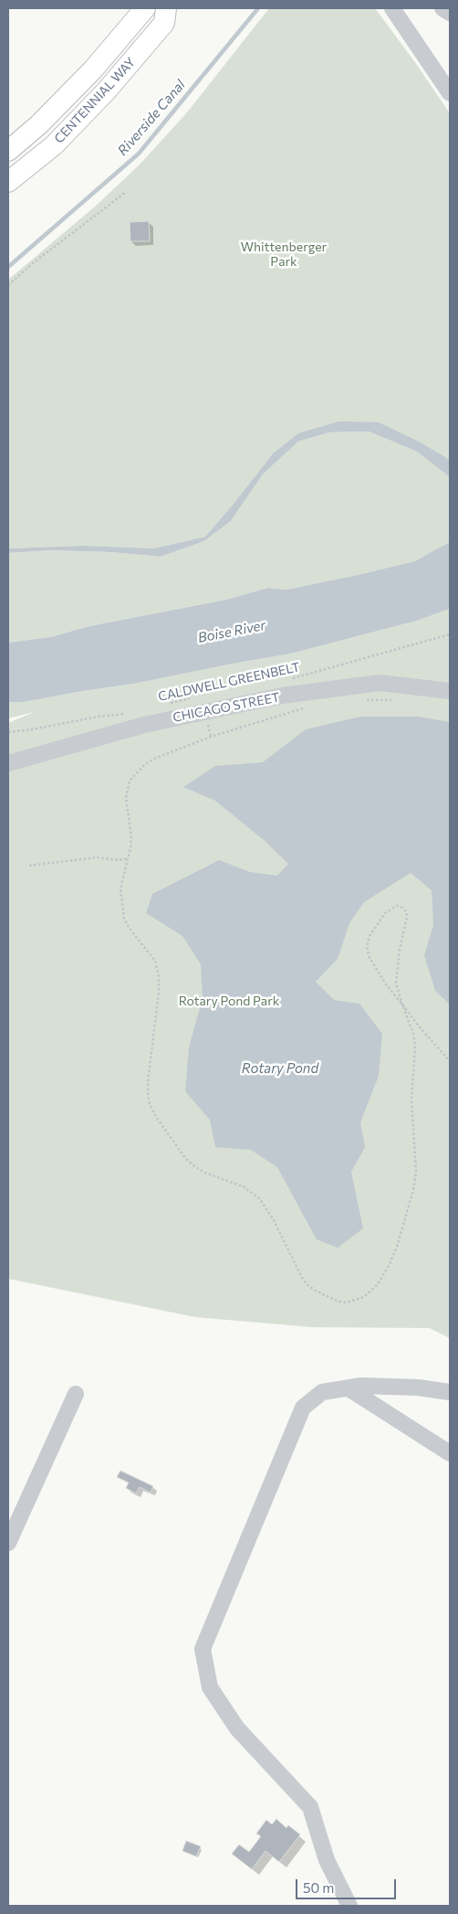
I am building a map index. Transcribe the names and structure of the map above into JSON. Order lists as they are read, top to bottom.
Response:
{
  "streets": {
    "main road": ["CENTENNIAL WAY"],
    "street": ["CHICAGO STREET"],
    "path": ["CALDWELL GREENBELT"]
  },
  "water": ["Riverside Canal", "Boise River", "Rotary Pond"],
  "parks": ["Whittenberger Park", "Rotary Pond Park"],
  "scale_bar": "50 m"
}
